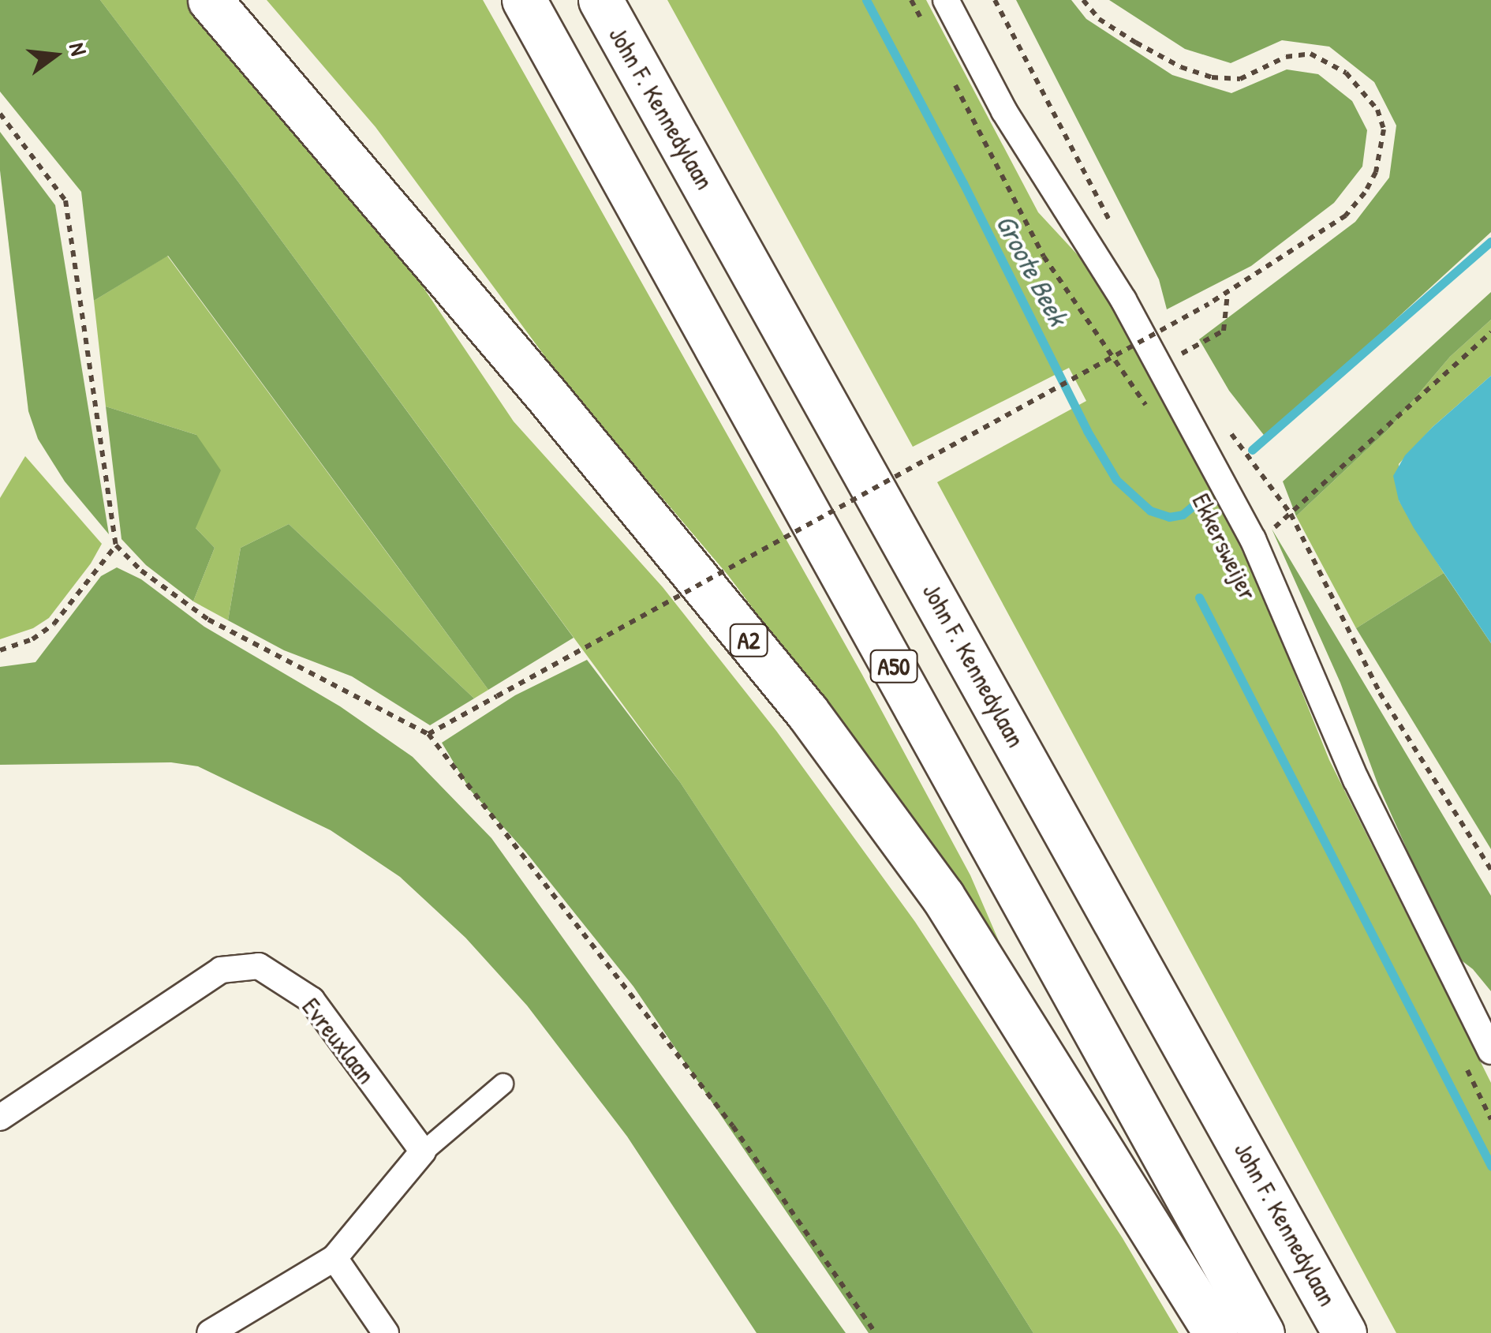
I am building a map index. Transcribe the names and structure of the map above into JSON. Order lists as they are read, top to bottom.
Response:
{
  "streets": {
    "highway": ["John F. Kennedylaan", "A2", "A50"],
    "street": ["Ekkersweijer", "Evreuxlaan"]
  },
  "crossings": [
    ["John F. Kennedylaan", "A50"]
  ],
  "water": ["Groote Beek"],
  "north": "right"
}
